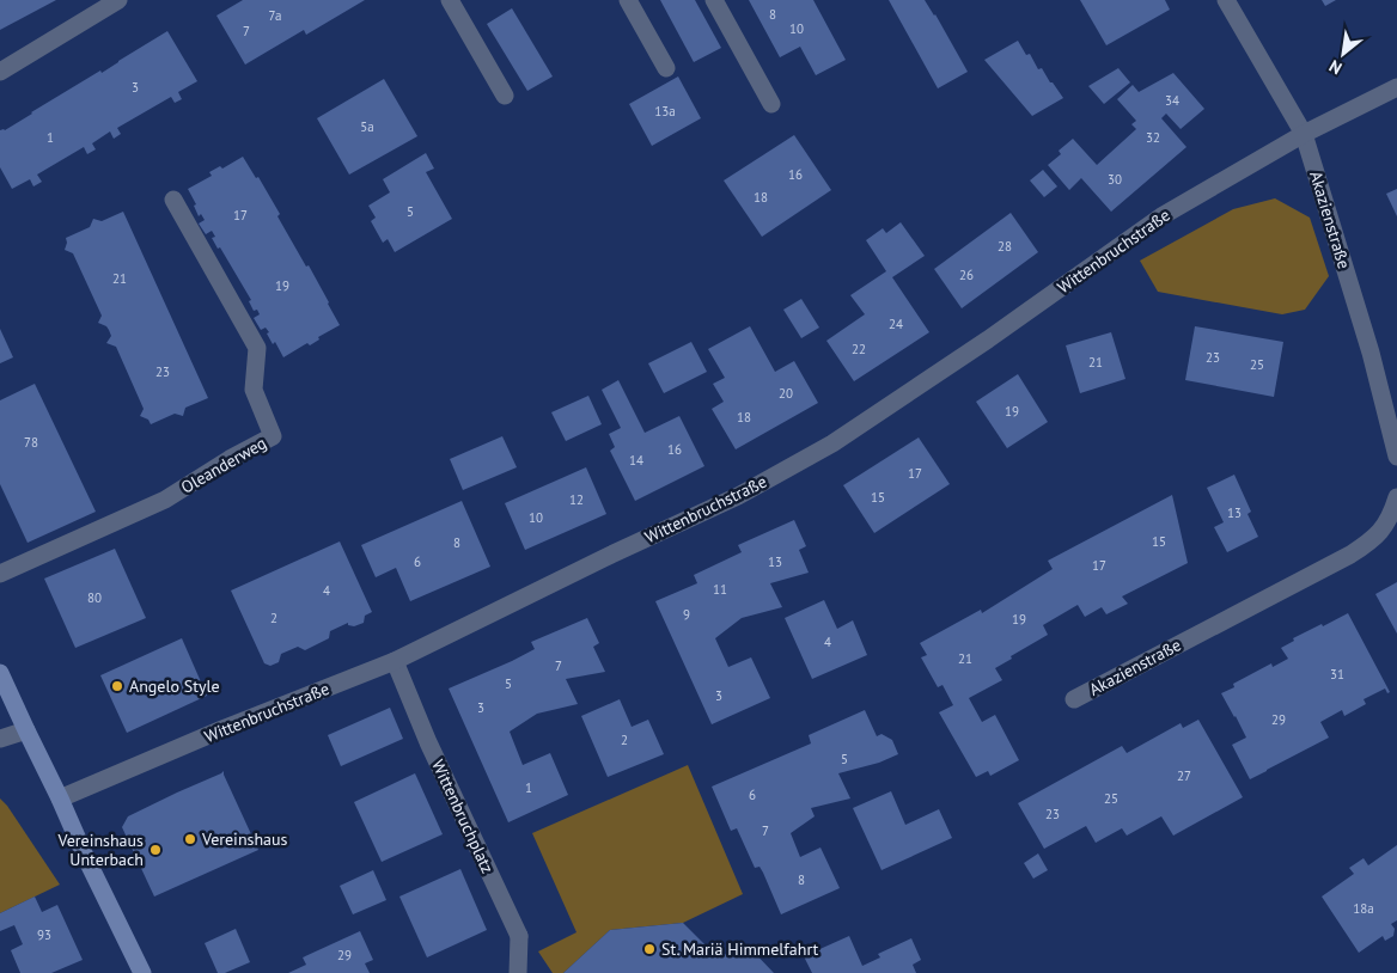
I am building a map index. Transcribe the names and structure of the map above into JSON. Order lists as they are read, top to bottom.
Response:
{
  "streets": {
    "street": [
      "Akazienstraße",
      "Wittenbruchstraße",
      "Oleanderweg",
      "Wittenbruchplatz"
    ]
  },
  "crossings": [
    ["Akazienstraße", "Wittenbruchstraße"],
    ["Wittenbruchstraße", "Wittenbruchplatz"]
  ],
  "places": [
    "Angelo Style",
    "Vereinshaus",
    "Vereinshaus Unterbach",
    "St. Mariä Himmelfahrt"
  ],
  "house_numbers": [
    "8",
    "7a",
    "10",
    "7",
    "3",
    "34",
    "13a",
    "5a",
    "1",
    "32",
    "16",
    "30",
    "18",
    "5",
    "17",
    "28",
    "26",
    "21",
    "19",
    "24",
    "22",
    "23",
    "21",
    "25",
    "23",
    "20",
    "19",
    "18",
    "78",
    "16",
    "14",
    "17",
    "15",
    "12",
    "13",
    "10",
    "15",
    "8",
    "6",
    "13",
    "17",
    "11",
    "4",
    "80",
    "9",
    "2",
    "19",
    "4",
    "21",
    "7",
    "31",
    "5",
    "3",
    "3",
    "29",
    "2",
    "5",
    "27",
    "1",
    "6",
    "25",
    "23",
    "7",
    "8",
    "18a",
    "93",
    "29"
  ],
  "north": "bottom left"
}
